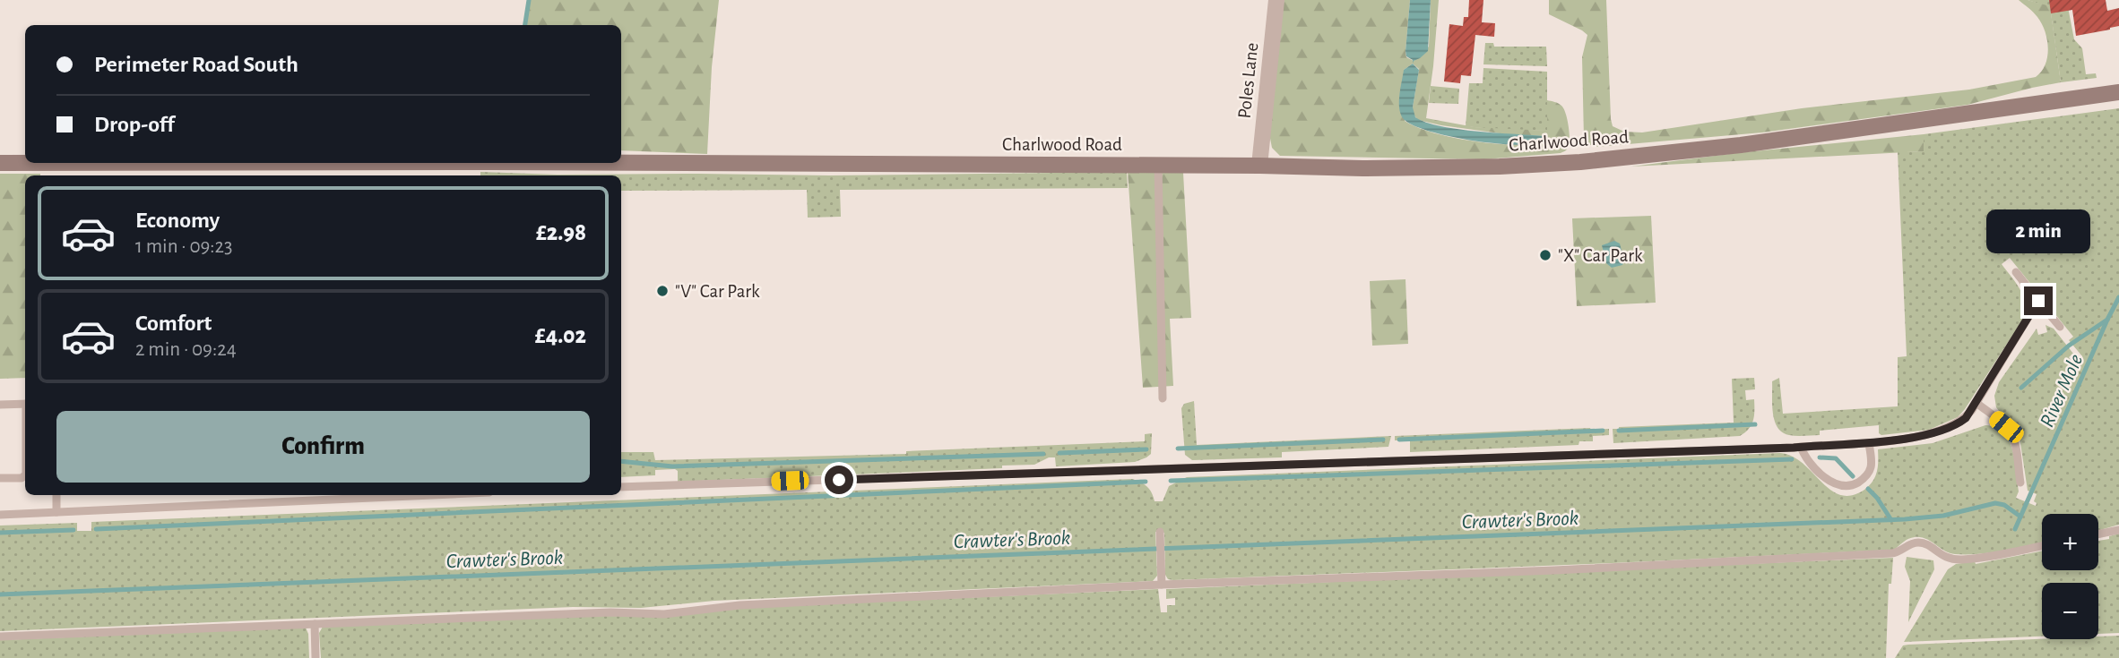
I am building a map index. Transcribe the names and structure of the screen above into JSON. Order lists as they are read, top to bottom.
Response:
{
  "streets": {
    "street": ["Poles Lane", "Charlwood Road"]
  },
  "crossings": [
    ["Poles Lane", "Charlwood Road"]
  ],
  "water": ["River Mole", "Crawter's Brook"],
  "places": ["\"X\" Car Park", "\"V\" Car Park"],
  "page": {
    "banner": ["Perimeter Road South", "Drop-off"],
    "list": [
      {
        "name": "Economy",
        "note": "1 min · 09:23",
        "value": "£2.98"
      },
      {
        "name": "Comfort",
        "note": "2 min · 09:24",
        "value": "£4.02"
      }
    ],
    "bubble": "2 min",
    "buttons": "Confirm",
    "map_buttons": ["+", "−"]
  }
}
